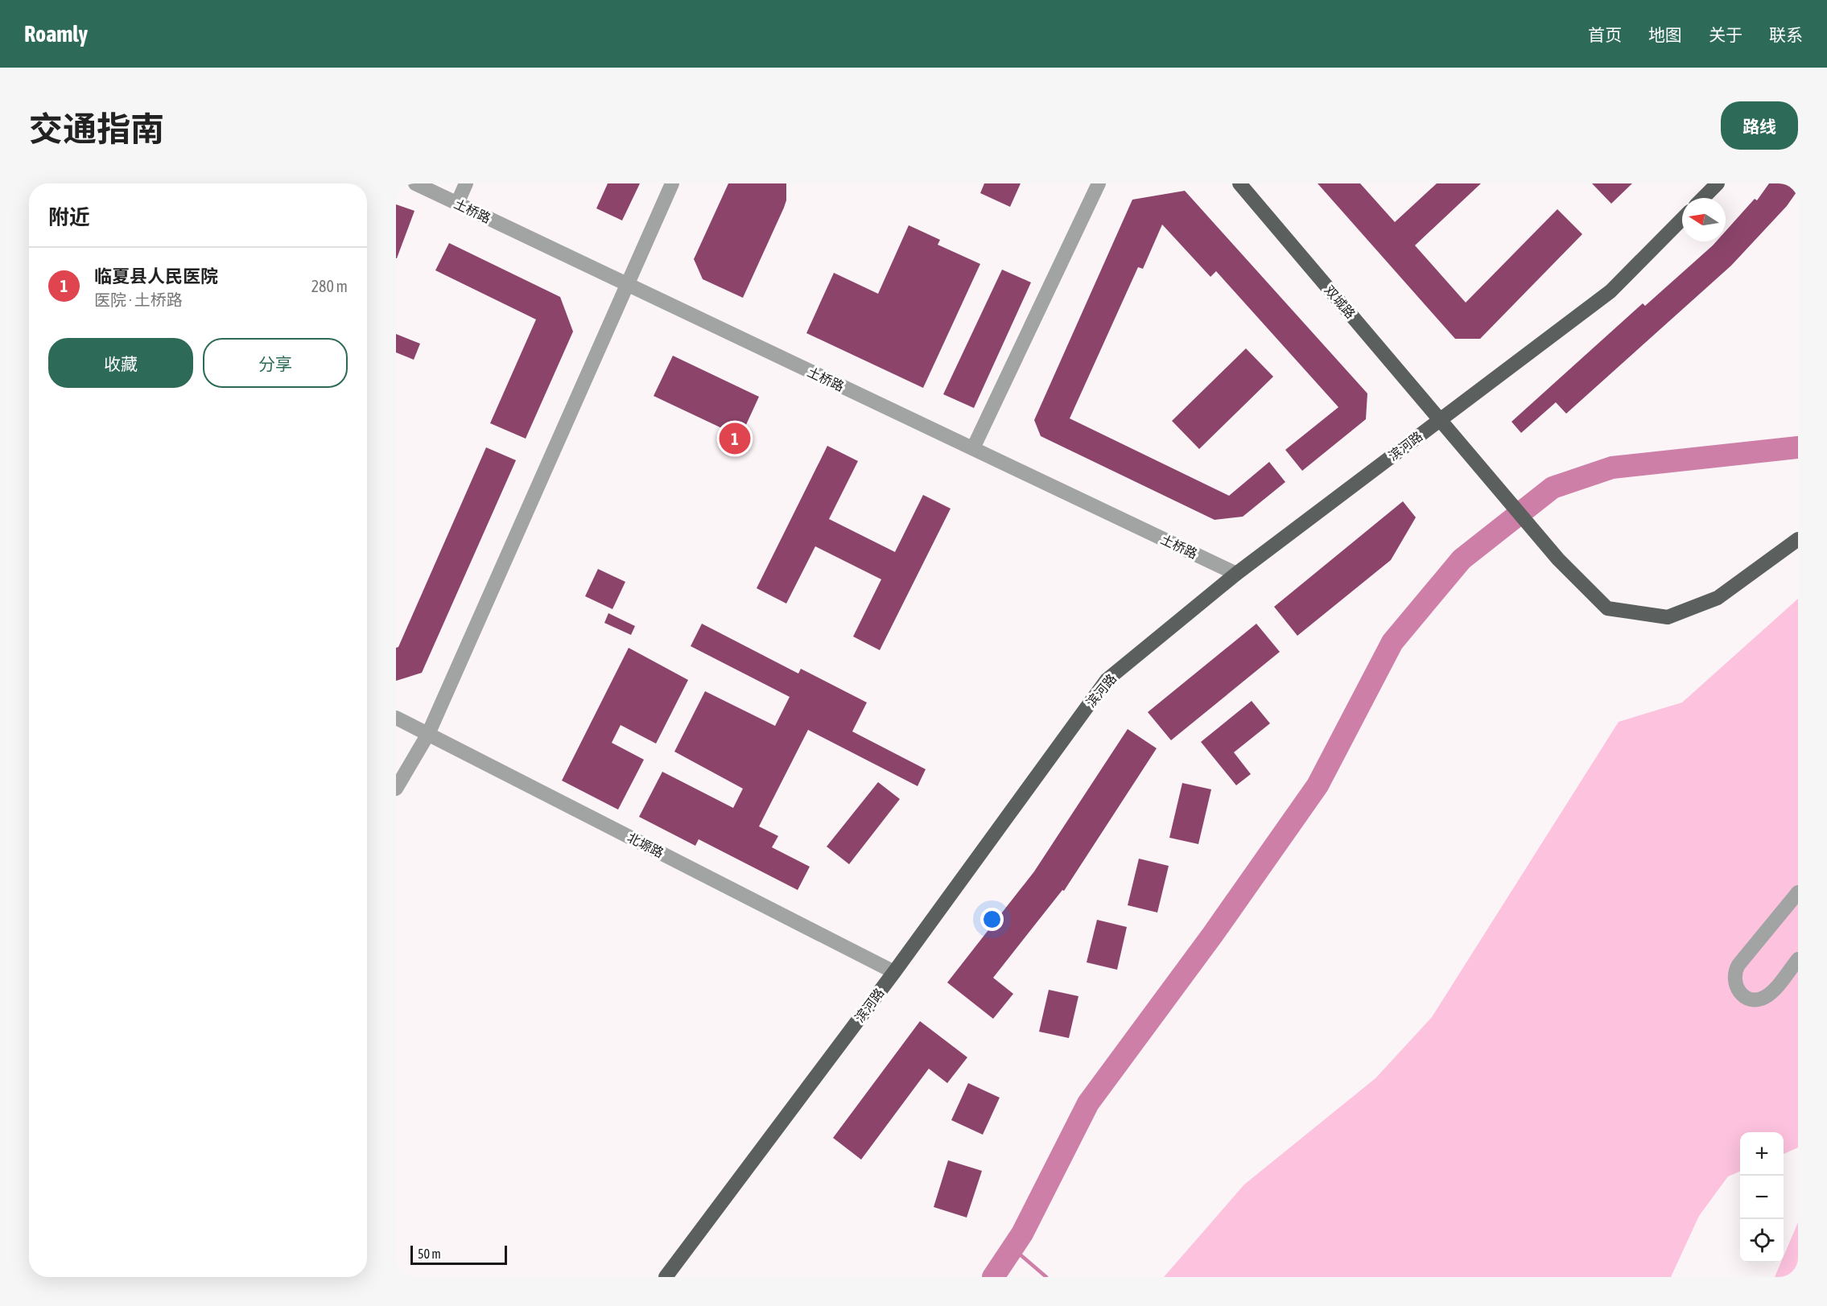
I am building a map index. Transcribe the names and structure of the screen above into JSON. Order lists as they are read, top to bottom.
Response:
{
  "streets": {
    "main road": ["双城路", "滨河路"],
    "street": ["土桥路", "北塬路"]
  },
  "crossings": [
    ["土桥路", "滨河路"],
    ["双城路", "滨河路"],
    ["滨河路", "北塬路"]
  ],
  "scale_bar": "50 m",
  "north": "left",
  "page": {
    "header": "Roamly",
    "nav": [
      "首页",
      "地图",
      "关于",
      "联系"
    ],
    "title": "交通指南",
    "buttons": [
      "路线",
      ["收藏", "分享"]
    ],
    "heading": "附近",
    "list": [
      {
        "mark": "1",
        "name": "临夏县人民医院",
        "note": "医院 · 土桥路",
        "value": "280 m"
      }
    ],
    "pins": "1",
    "map_buttons": ["+", "−"],
    "scale": "50 m"
  }
}
